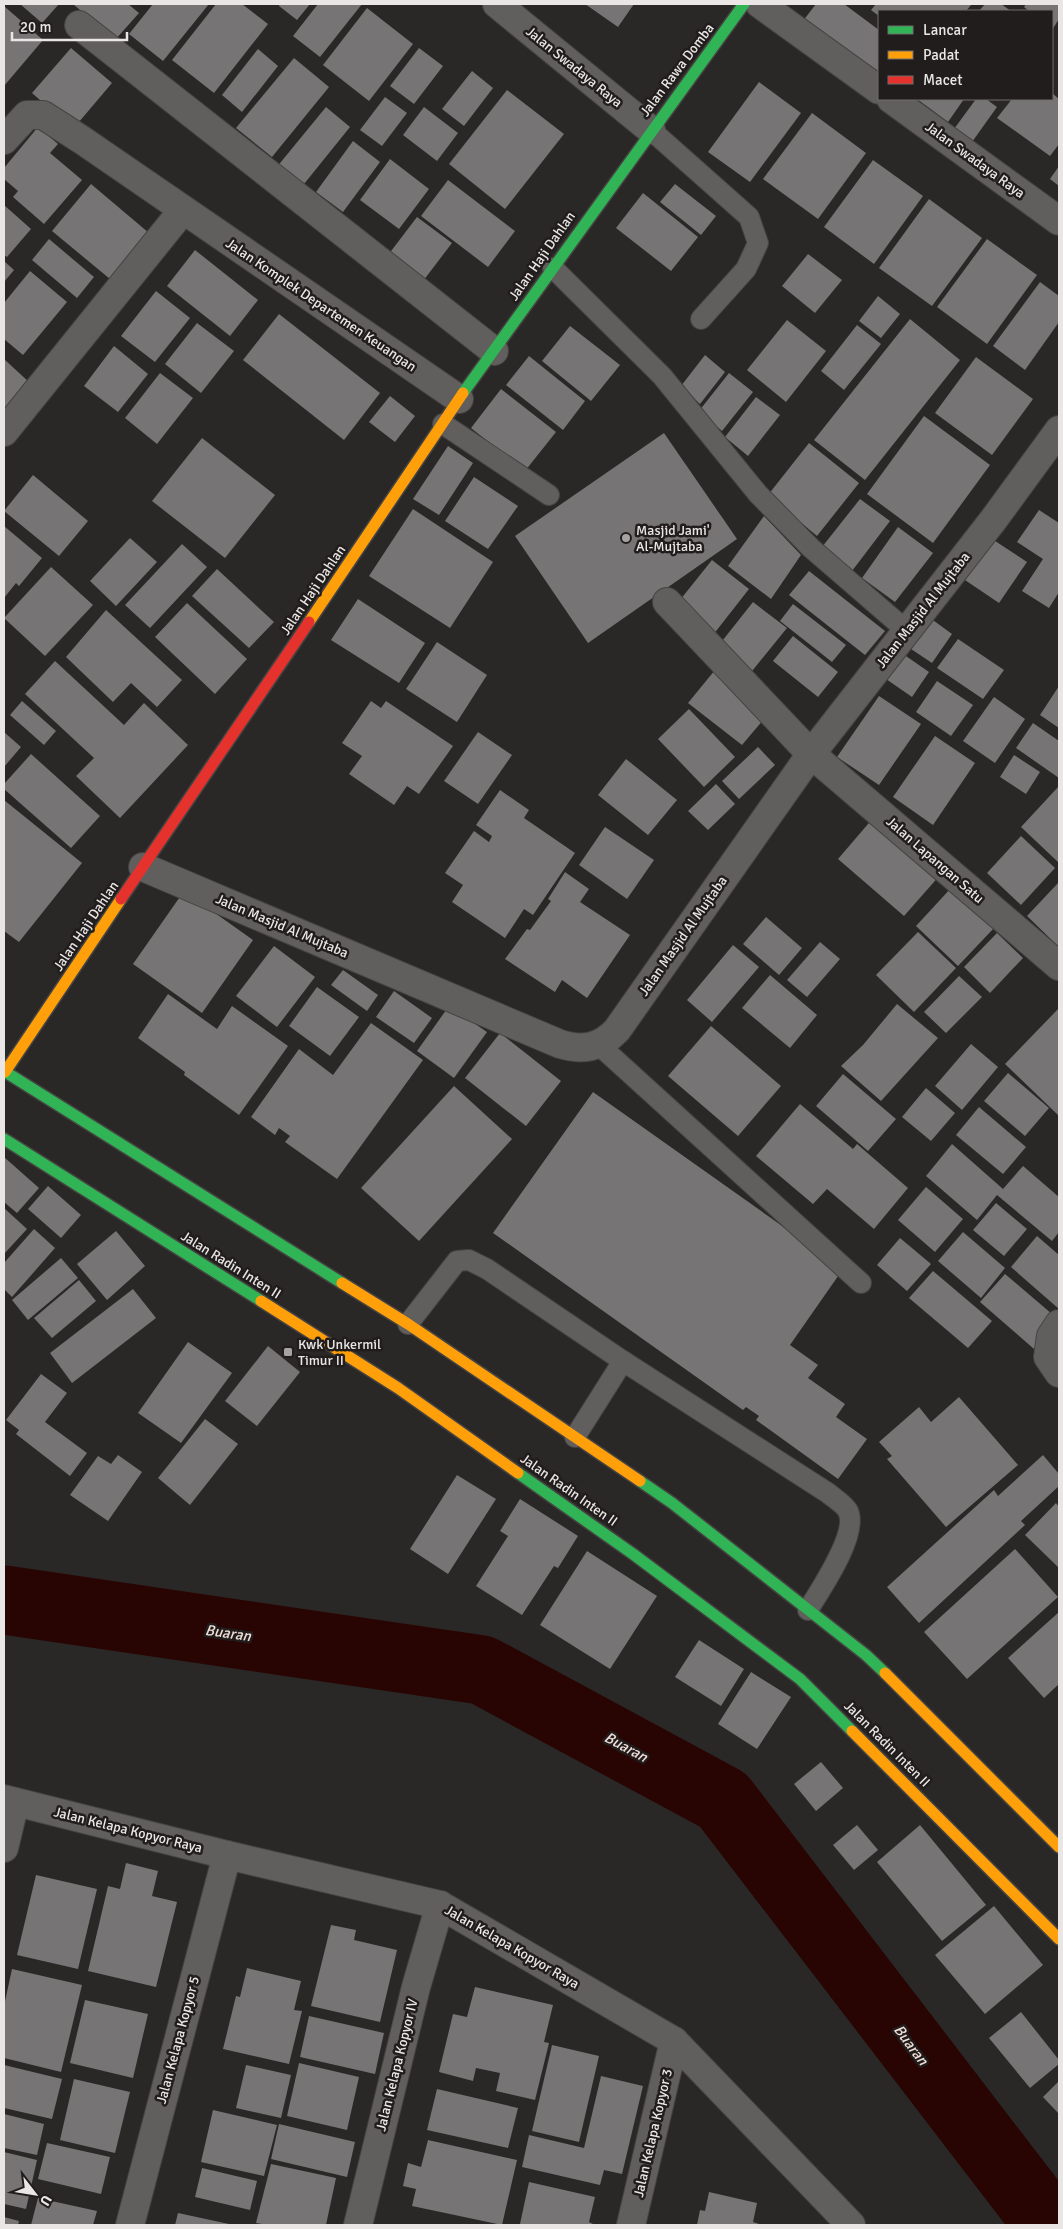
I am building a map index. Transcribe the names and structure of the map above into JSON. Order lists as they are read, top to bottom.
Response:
{
  "streets": {
    "main road": ["Jalan Rawa Domba", "Jalan Haji Dahlan", "Jalan Radin Inten II"],
    "street": [
      "Jalan Swadaya Raya",
      "Jalan Komplek Departemen Keuangan",
      "Jalan Masjid Al Mujtaba",
      "Jalan Lapangan Satu",
      "Jalan Kelapa Kopyor Raya",
      "Jalan Kelapa Kopyor 5",
      "Jalan Kelapa Kopyor IV",
      "Jalan Kelapa Kopyor 3"
    ]
  },
  "crossings": [
    ["Jalan Swadaya Raya", "Jalan Rawa Domba"],
    ["Jalan Swadaya Raya", "Jalan Haji Dahlan"],
    ["Jalan Rawa Domba", "Jalan Haji Dahlan"],
    ["Jalan Haji Dahlan", "Jalan Komplek Departemen Keuangan"],
    ["Jalan Haji Dahlan", "Jalan Masjid Al Mujtaba"],
    ["Jalan Masjid Al Mujtaba", "Jalan Lapangan Satu"],
    ["Jalan Kelapa Kopyor Raya", "Jalan Kelapa Kopyor 5"],
    ["Jalan Kelapa Kopyor Raya", "Jalan Kelapa Kopyor IV"],
    ["Jalan Kelapa Kopyor Raya", "Jalan Kelapa Kopyor 3"]
  ],
  "water": ["Buaran"],
  "places": {
    "other": ["Masjid Jami' Al-Mujtaba"],
    "transit": ["Kwk Unkermil Timur II"]
  },
  "legend": ["Lancar", "Padat", "Macet"],
  "scale_bar": "20 m",
  "north": "bottom right"
}
